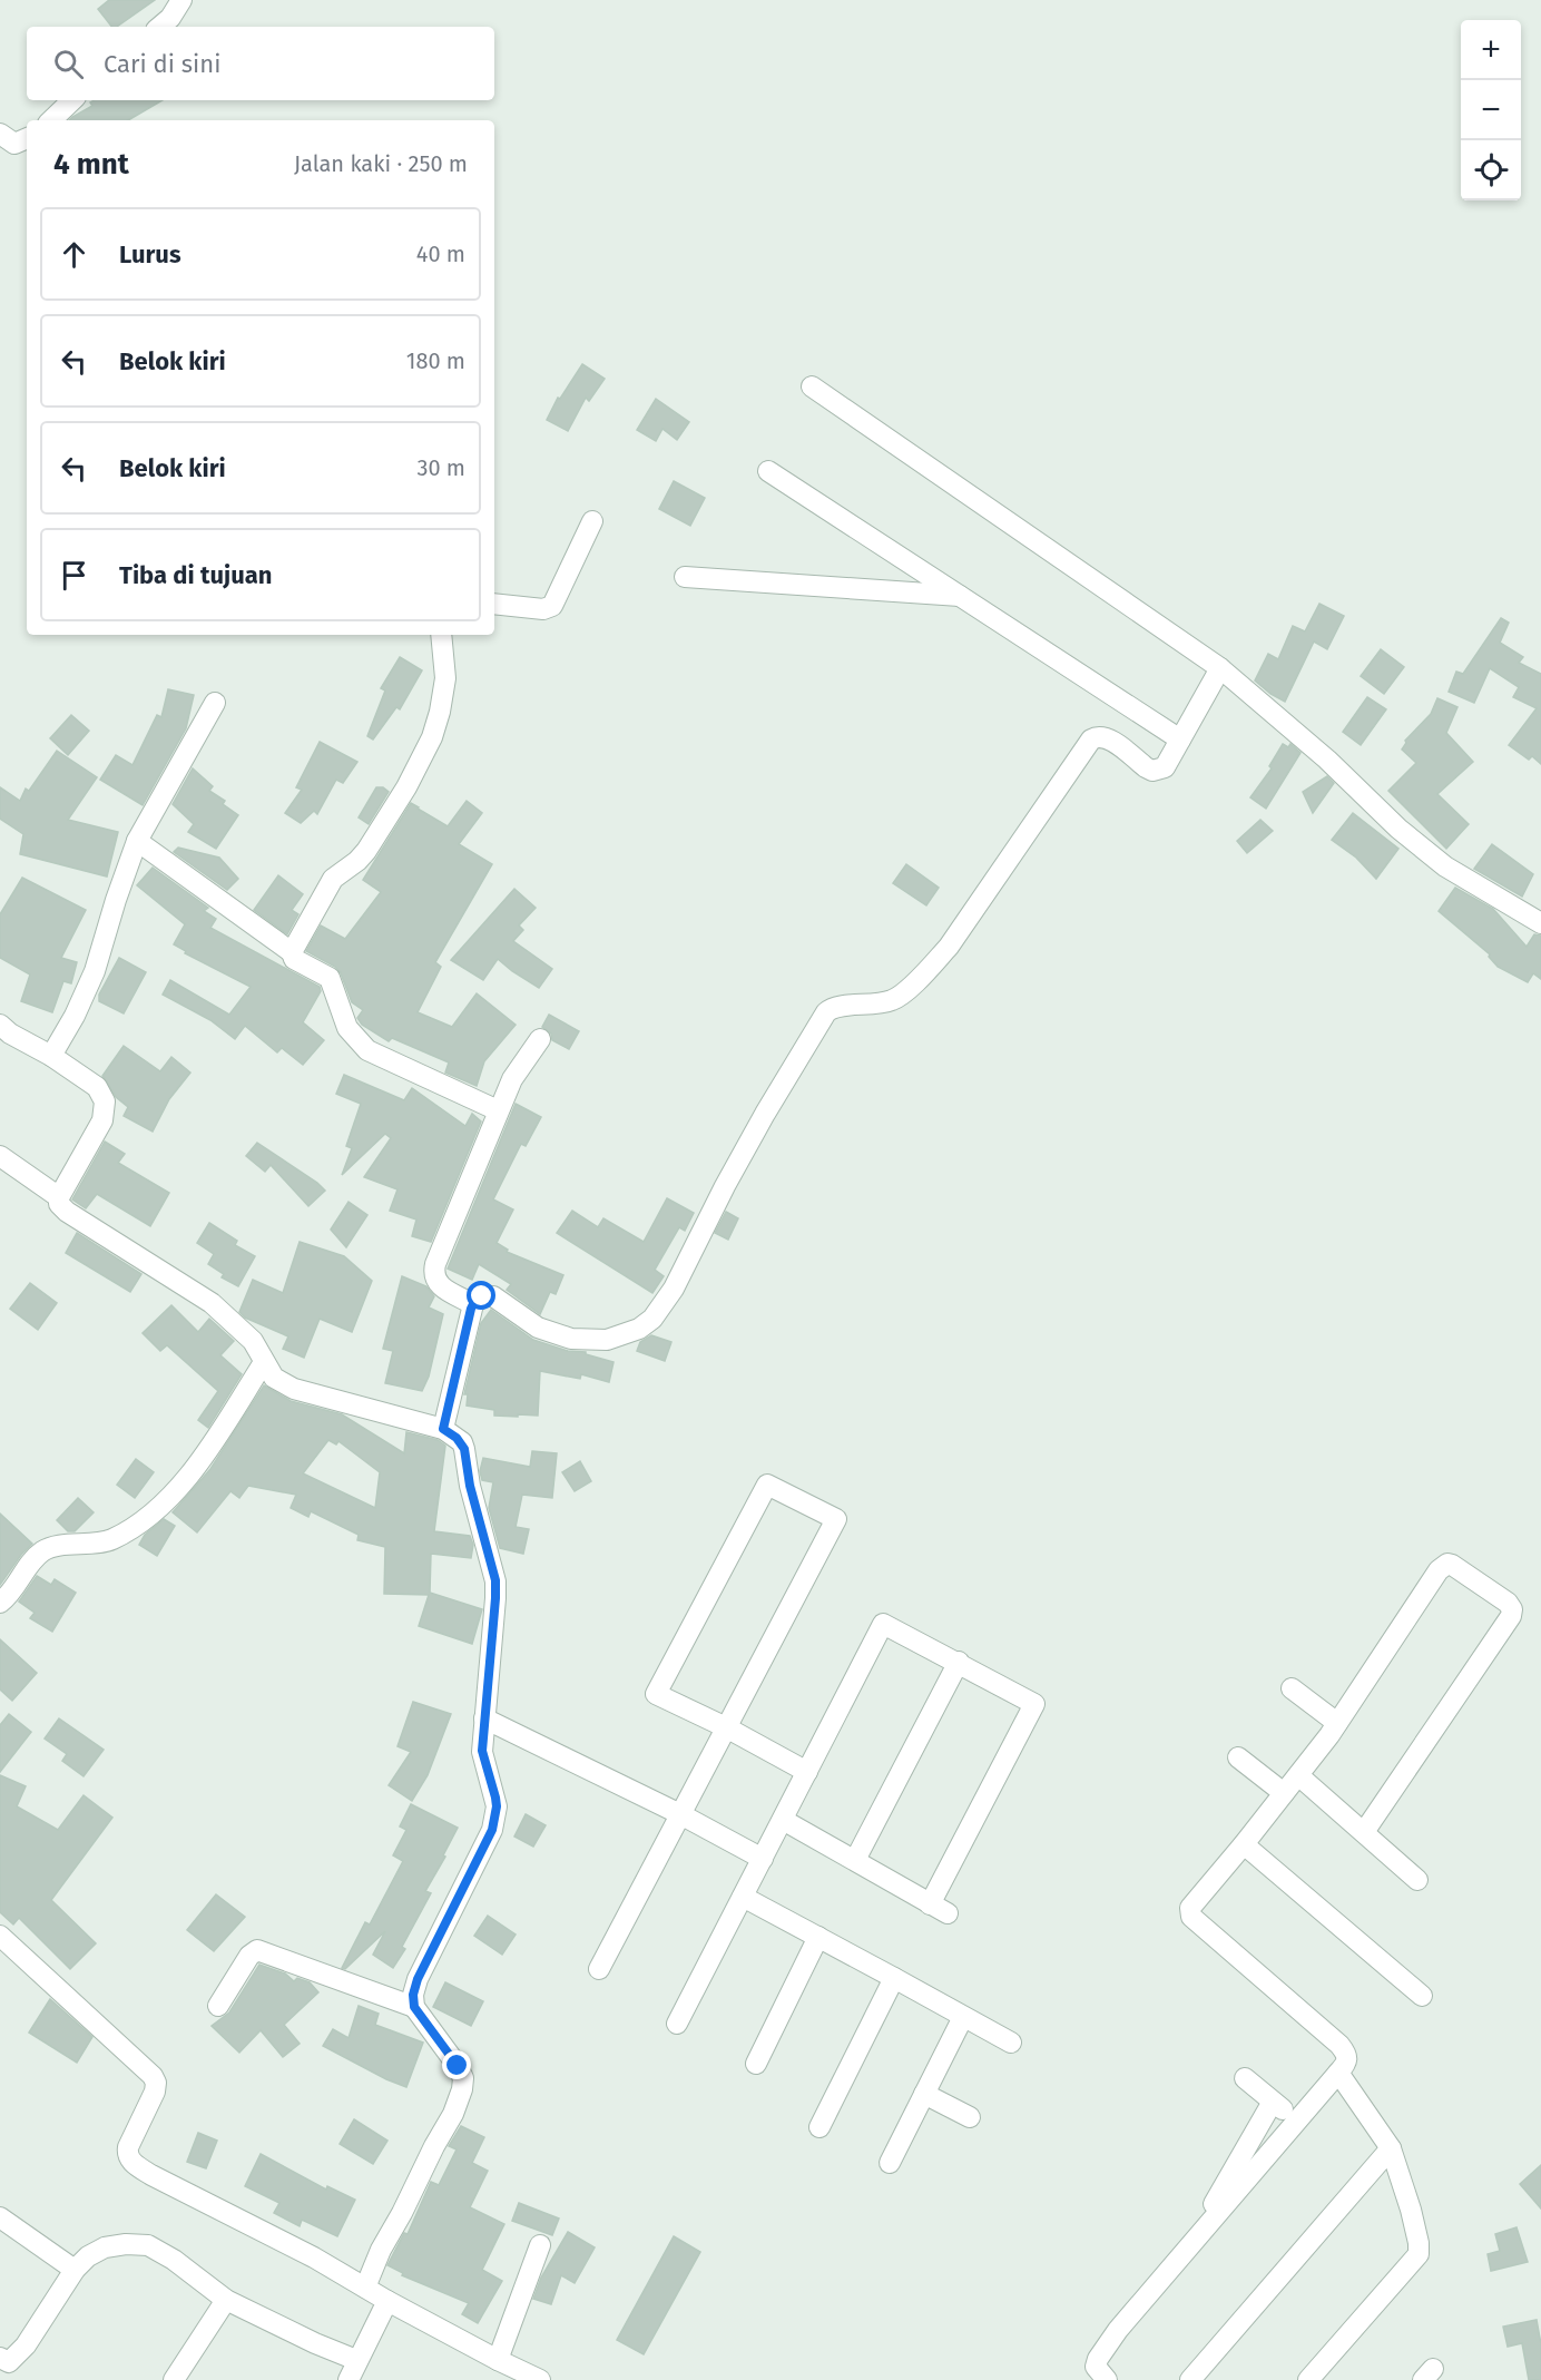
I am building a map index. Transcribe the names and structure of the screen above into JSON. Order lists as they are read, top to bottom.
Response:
{
  "page": {
    "map_buttons": ["+", "−"],
    "search": "Cari di sini",
    "heading": ["4 mnt", "Jalan kaki · 250 m"],
    "list": [
      ["Lurus", "40 m"],
      ["Belok kiri", "180 m"],
      ["Belok kiri", "30 m"],
      "Tiba di tujuan"
    ]
  }
}
